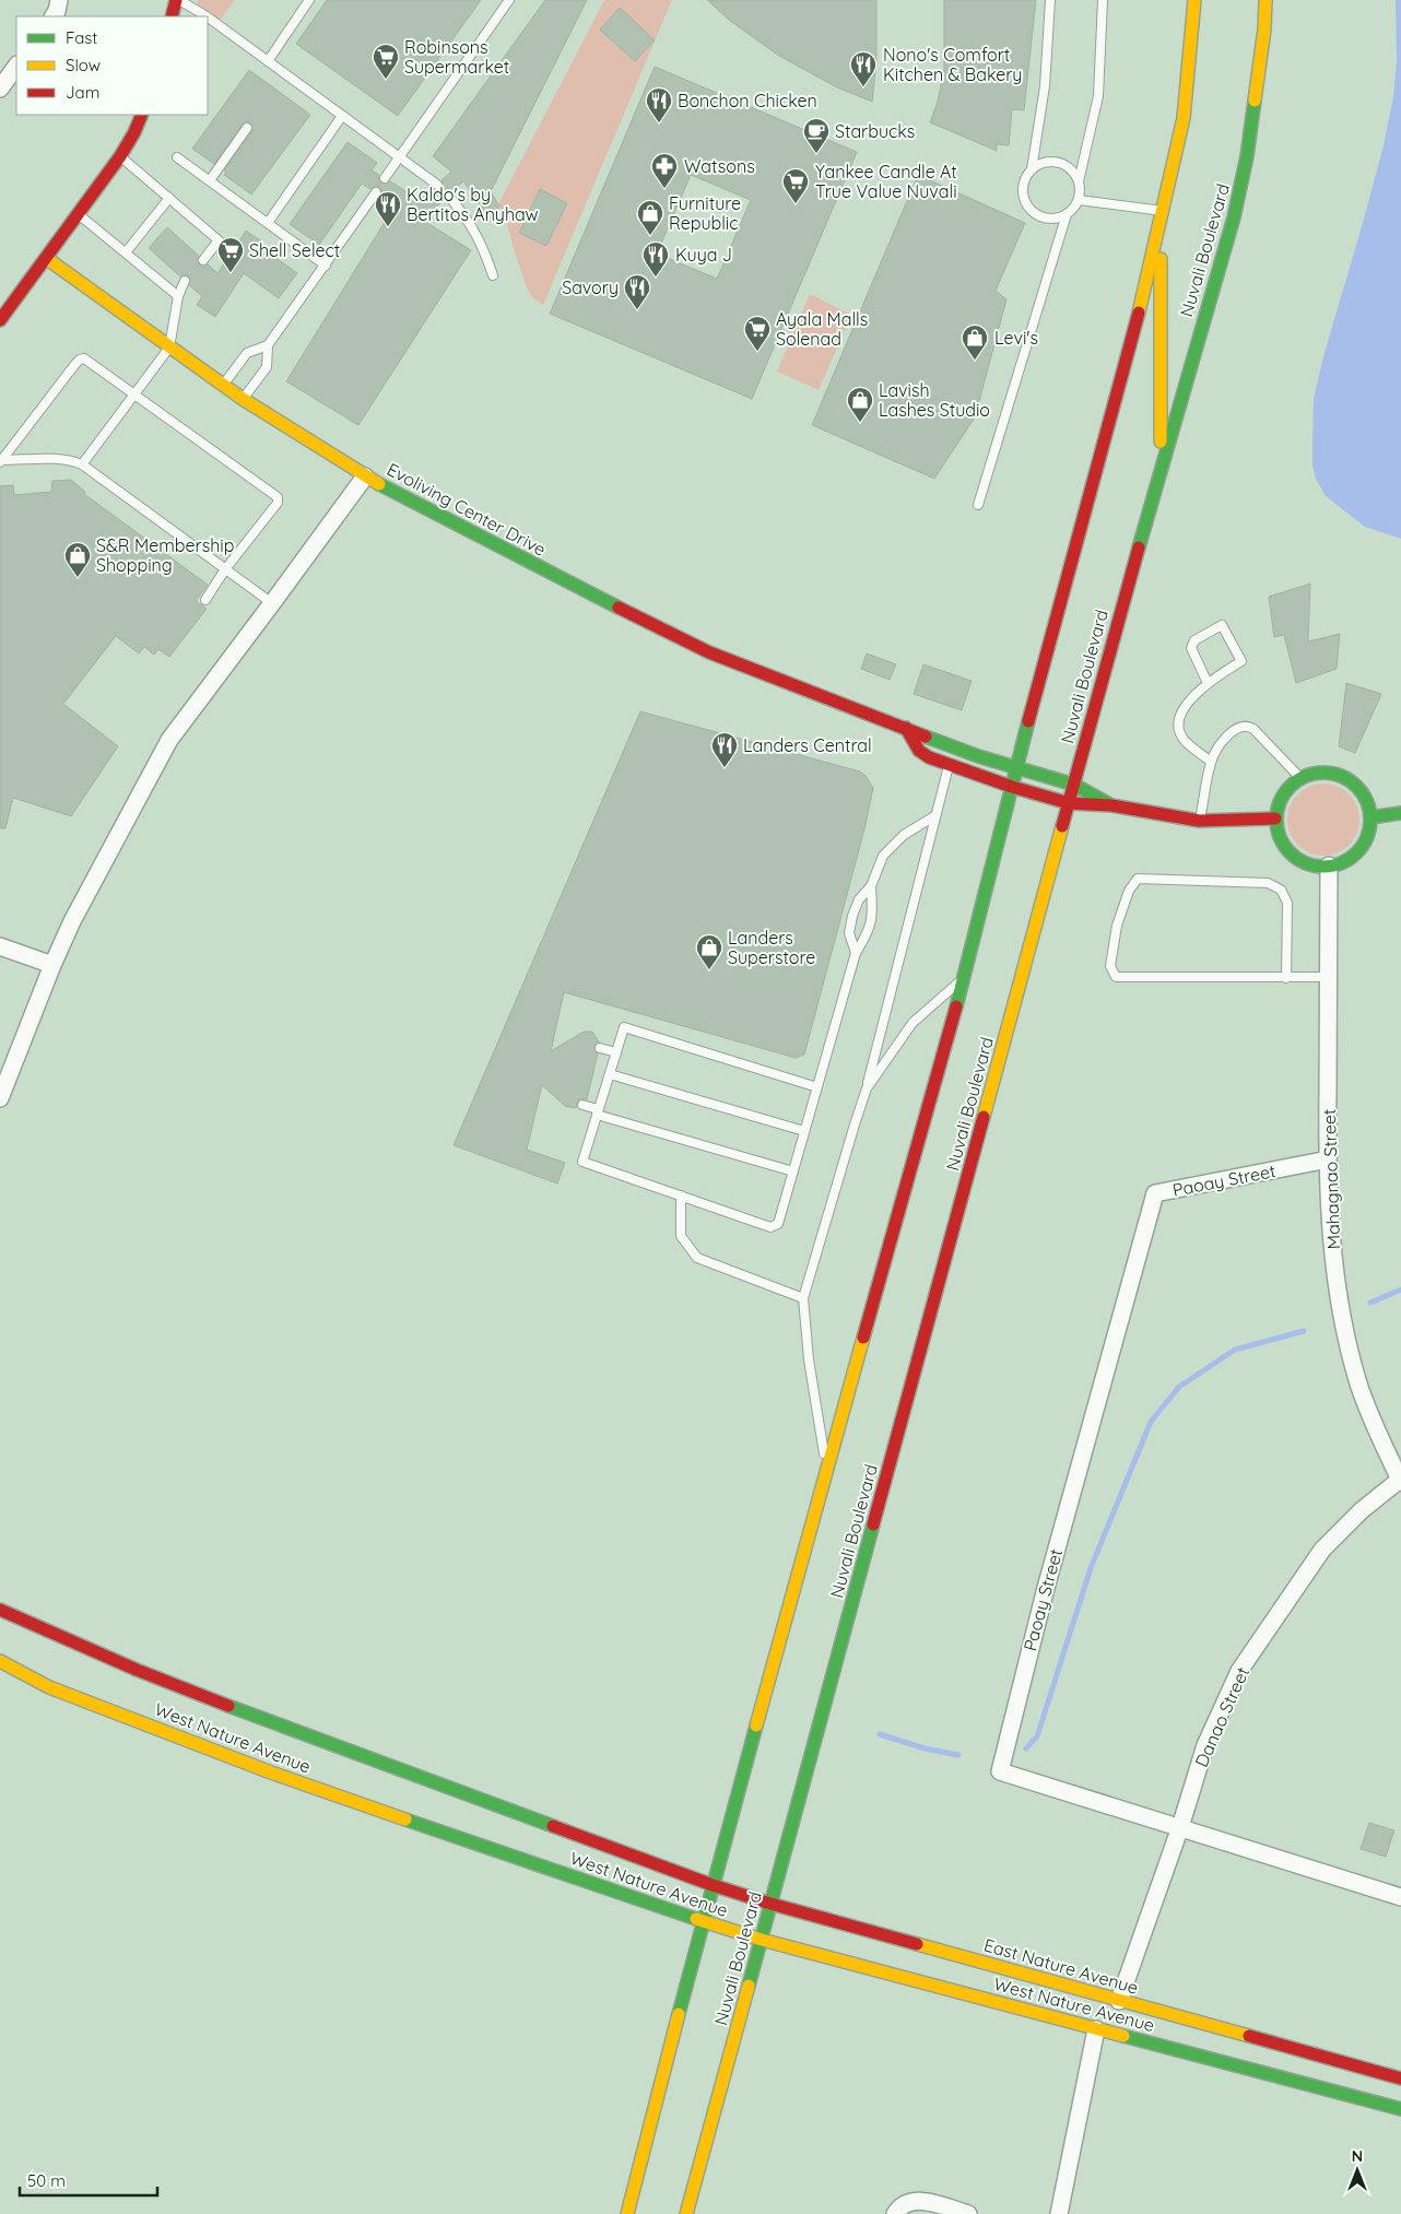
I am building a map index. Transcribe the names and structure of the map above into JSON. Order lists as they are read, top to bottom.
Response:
{
  "streets": {
    "main road": [
      "Nuvali Boulevard",
      "Evoliving Center Drive",
      "West Nature Avenue",
      "East Nature Avenue"
    ],
    "street": ["Mahagnao Street", "Paoay Street", "Danao Street"]
  },
  "crossings": [
    ["Nuvali Boulevard", "Evoliving Center Drive"],
    ["Nuvali Boulevard", "West Nature Avenue"],
    ["Nuvali Boulevard", "East Nature Avenue"],
    ["Evoliving Center Drive", "Mahagnao Street"],
    ["Mahagnao Street", "Paoay Street"],
    ["Mahagnao Street", "Danao Street"],
    ["Paoay Street", "Danao Street"],
    ["Danao Street", "East Nature Avenue"],
    ["West Nature Avenue", "East Nature Avenue"]
  ],
  "places": {
    "supermarket": [
      "Robinsons Supermarket",
      "Yankee Candle At True Value Nuvali",
      "Shell Select",
      "Ayala Malls Solenad"
    ],
    "restaurant": [
      "Nono's Comfort Kitchen & Bakery",
      "Bonchon Chicken",
      "Kaldo's by Bertitos Anyhaw",
      "Kuya J",
      "Savory",
      "Landers Central"
    ],
    "cafe": ["Starbucks"],
    "pharmacy": ["Watsons"],
    "shop": [
      "Furniture Republic",
      "Levi's",
      "Lavish Lashes Studio",
      "S&R Membership Shopping",
      "Landers Superstore"
    ]
  },
  "legend": ["Fast", "Slow", "Jam"],
  "scale_bar": "50 m",
  "north": "top"
}
